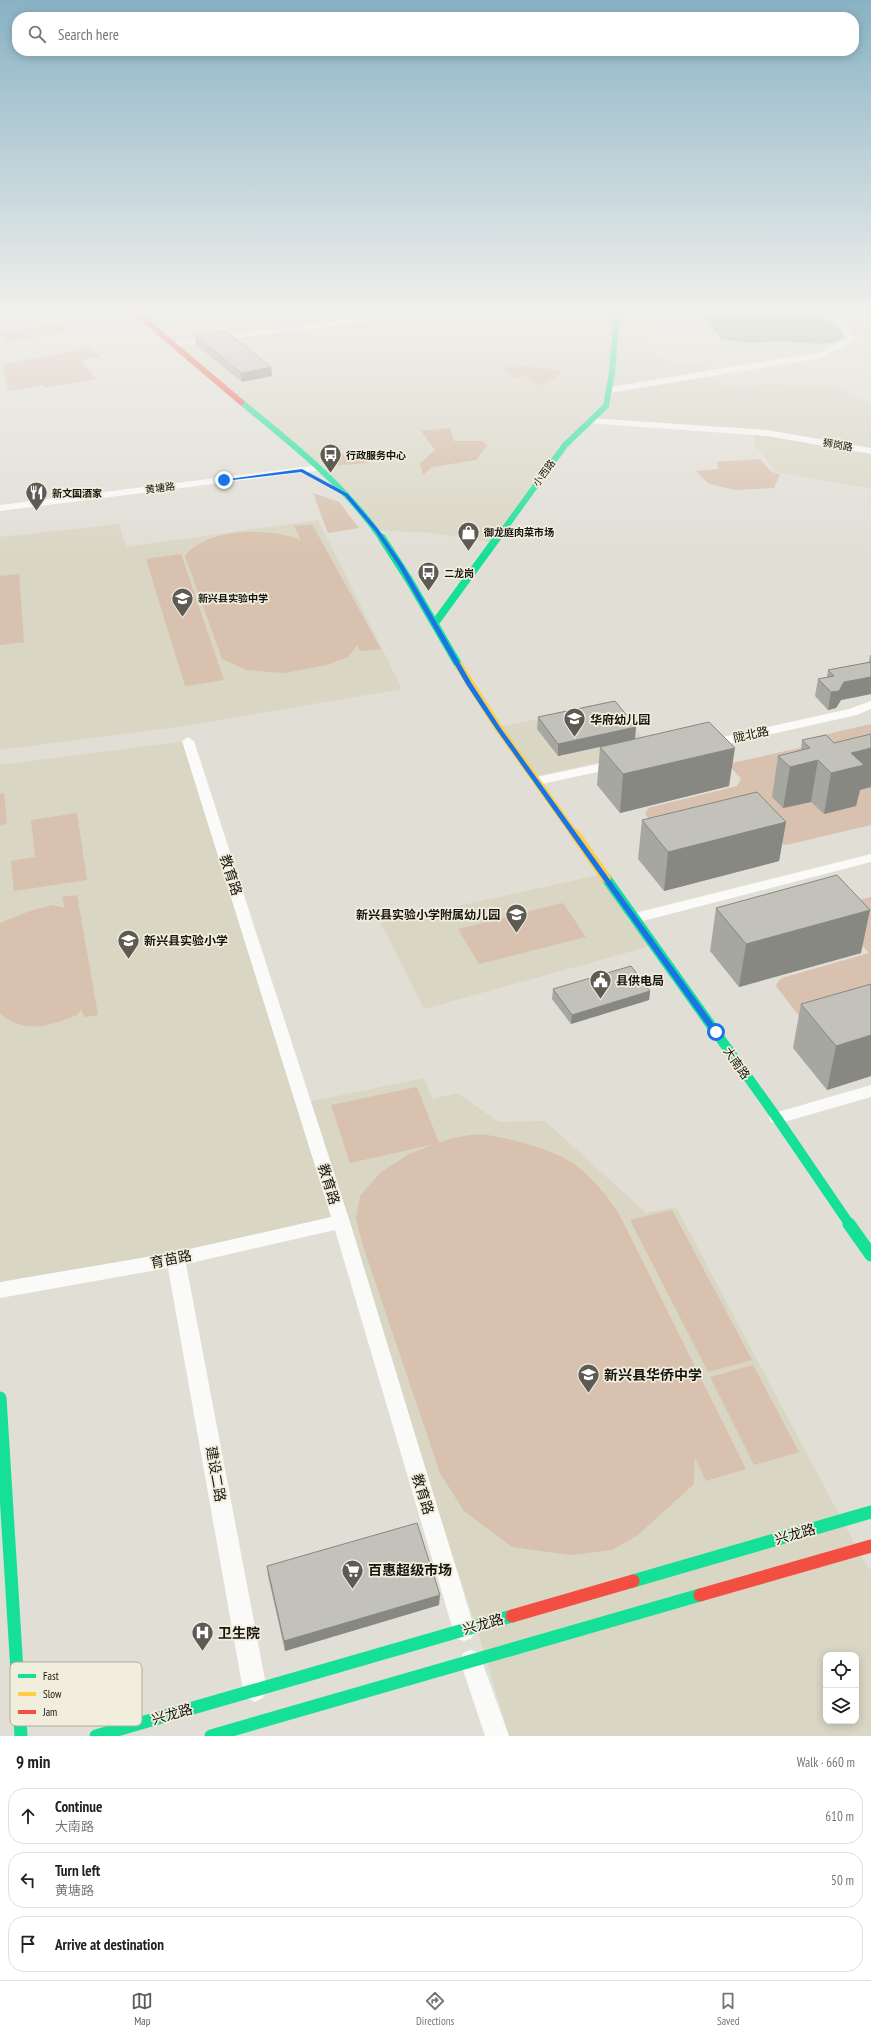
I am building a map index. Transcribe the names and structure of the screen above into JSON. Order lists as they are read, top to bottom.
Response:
{
  "streets": {
    "street": [
      "狮岗路",
      "小西路",
      "黄塘路",
      "陇北路",
      "教育路",
      "大南路",
      "育苗路",
      "建设二路",
      "兴龙路"
    ]
  },
  "crossings": [
    ["狮岗路", "小西路"],
    ["小西路", "大南路"],
    ["黄塘路", "大南路"],
    ["教育路", "育苗路"],
    ["教育路", "兴龙路"],
    ["育苗路", "建设二路"],
    ["建设二路", "兴龙路"]
  ],
  "places": {
    "bus stop": ["行政服务中心", "二龙岗"],
    "restaurant": ["新文国酒家"],
    "shop": ["御龙庭肉菜市场"],
    "school or university": [
      "新兴县实验中学",
      "华府幼儿园",
      "新兴县实验小学附属幼儿园",
      "新兴县实验小学",
      "新兴县华侨中学"
    ],
    "public building": ["县供电局"],
    "supermarket": ["百惠超级市场"],
    "hospital": ["卫生院"]
  },
  "legend": ["Fast", "Slow", "Jam"],
  "page": {
    "search": "Search here",
    "heading": ["9 min", "Walk · 660 m"],
    "list": [
      ["Continue", "大南路", "610 m"],
      ["Turn left", "黄塘路", "50 m"],
      "Arrive at destination"
    ],
    "nav": ["Map", "Directions", "Saved"]
  }
}
